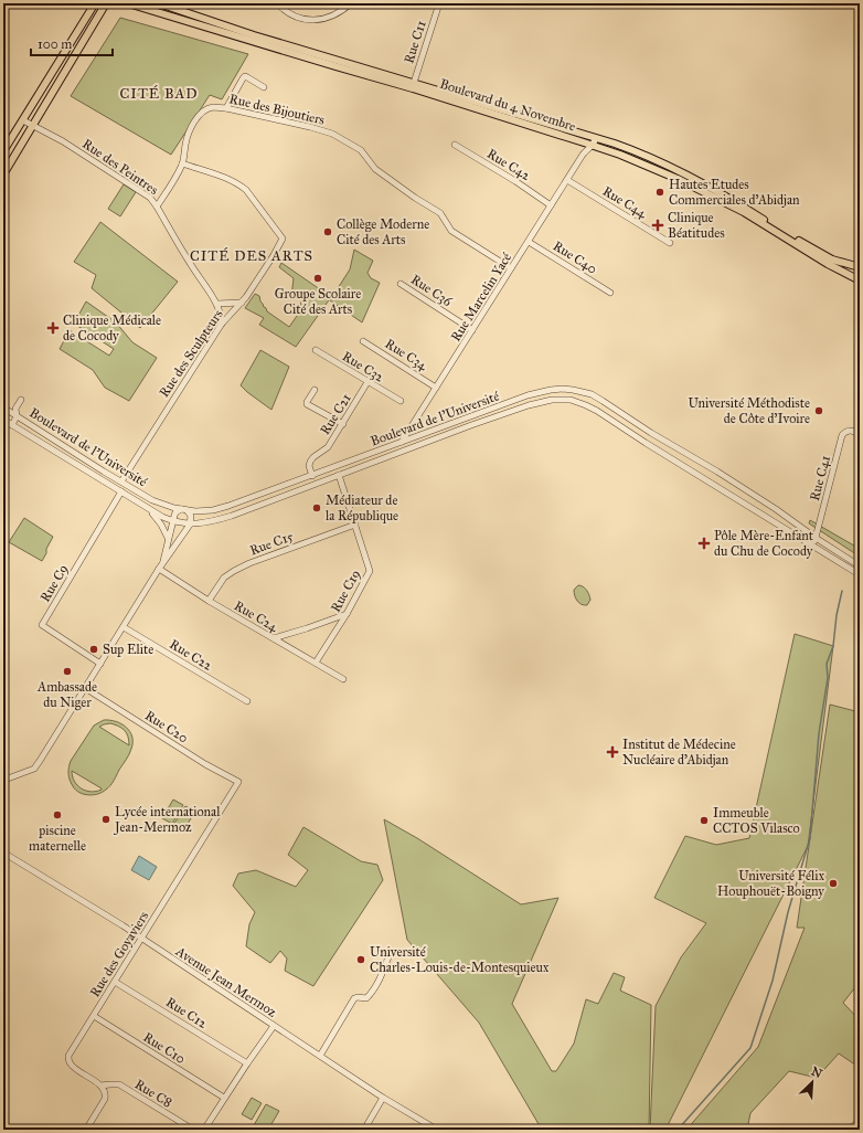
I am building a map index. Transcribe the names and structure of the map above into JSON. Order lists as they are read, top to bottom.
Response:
{
  "streets": {
    "main road": ["Boulevard du 4 Novembre"],
    "street": [
      "Rue C11",
      "Rue des Bijoutiers",
      "Rue C42",
      "Rue des Peintres",
      "Rue C44",
      "Rue C40",
      "Rue C36",
      "Rue Marcelin Yacé",
      "Rue des Sculpteurs",
      "Rue C34",
      "Rue C32",
      "Rue C21",
      "Boulevard de l'Université",
      "Rue C41",
      "Rue C15",
      "Rue C9",
      "Rue C19",
      "Rue C24",
      "Rue C22",
      "Rue C20",
      "Rue des Goyaviers",
      "Avenue Jean Mermoz",
      "Rue C12",
      "Rue C10",
      "Rue C8"
    ]
  },
  "crossings": [
    ["Rue C11", "Boulevard du 4 Novembre"],
    ["Boulevard du 4 Novembre", "Rue Marcelin Yacé"],
    ["Rue des Bijoutiers", "Rue des Peintres"],
    ["Rue des Bijoutiers", "Rue Marcelin Yacé"],
    ["Rue des Bijoutiers", "Rue des Sculpteurs"],
    ["Rue C42", "Rue Marcelin Yacé"],
    ["Rue des Peintres", "Rue des Sculpteurs"],
    ["Rue C44", "Rue Marcelin Yacé"],
    ["Rue C40", "Rue Marcelin Yacé"],
    ["Rue C36", "Rue Marcelin Yacé"],
    ["Rue Marcelin Yacé", "Rue C34"],
    ["Rue Marcelin Yacé", "Boulevard de l'Université"],
    ["Rue des Sculpteurs", "Boulevard de l'Université"],
    ["Rue C32", "Rue C21"],
    ["Rue C21", "Boulevard de l'Université"],
    ["Boulevard de l'Université", "Rue C41"],
    ["Boulevard de l'Université", "Rue C9"],
    ["Boulevard de l'Université", "Rue C19"],
    ["Rue C15", "Rue C19"],
    ["Rue C15", "Rue C24"],
    ["Rue C19", "Rue C24"],
    ["Rue C20", "Rue des Goyaviers"],
    ["Rue des Goyaviers", "Avenue Jean Mermoz"],
    ["Rue des Goyaviers", "Rue C12"],
    ["Rue des Goyaviers", "Rue C10"],
    ["Rue des Goyaviers", "Rue C8"]
  ],
  "districts": ["CITÉ BAD", "CITÉ DES ARTS"],
  "places": {
    "other": [
      "Hautes Etudes Commerciales d'Abidjan",
      "Collège Moderne Cité des Arts",
      "Groupe Scolaire Cité des Arts",
      "Université Méthodiste de Côte d'Ivoire",
      "Médiateur de la République",
      "Sup Elite",
      "Ambassade du Niger",
      "piscine maternelle",
      "Lycée international Jean-Mermoz",
      "Immeuble CCTOS Vilasco",
      "Université Félix Houphouët-Boigny",
      "Université Charles-Louis-de-Montesquieux"
    ],
    "health": [
      "Clinique Béatitudes",
      "Clinique Médicale de Cocody",
      "Pôle Mère-Enfant du Chu de Cocody",
      "Institut de Médecine Nucléaire d'Abidjan"
    ]
  },
  "scale_bar": "100 m",
  "north": "top right"
}
